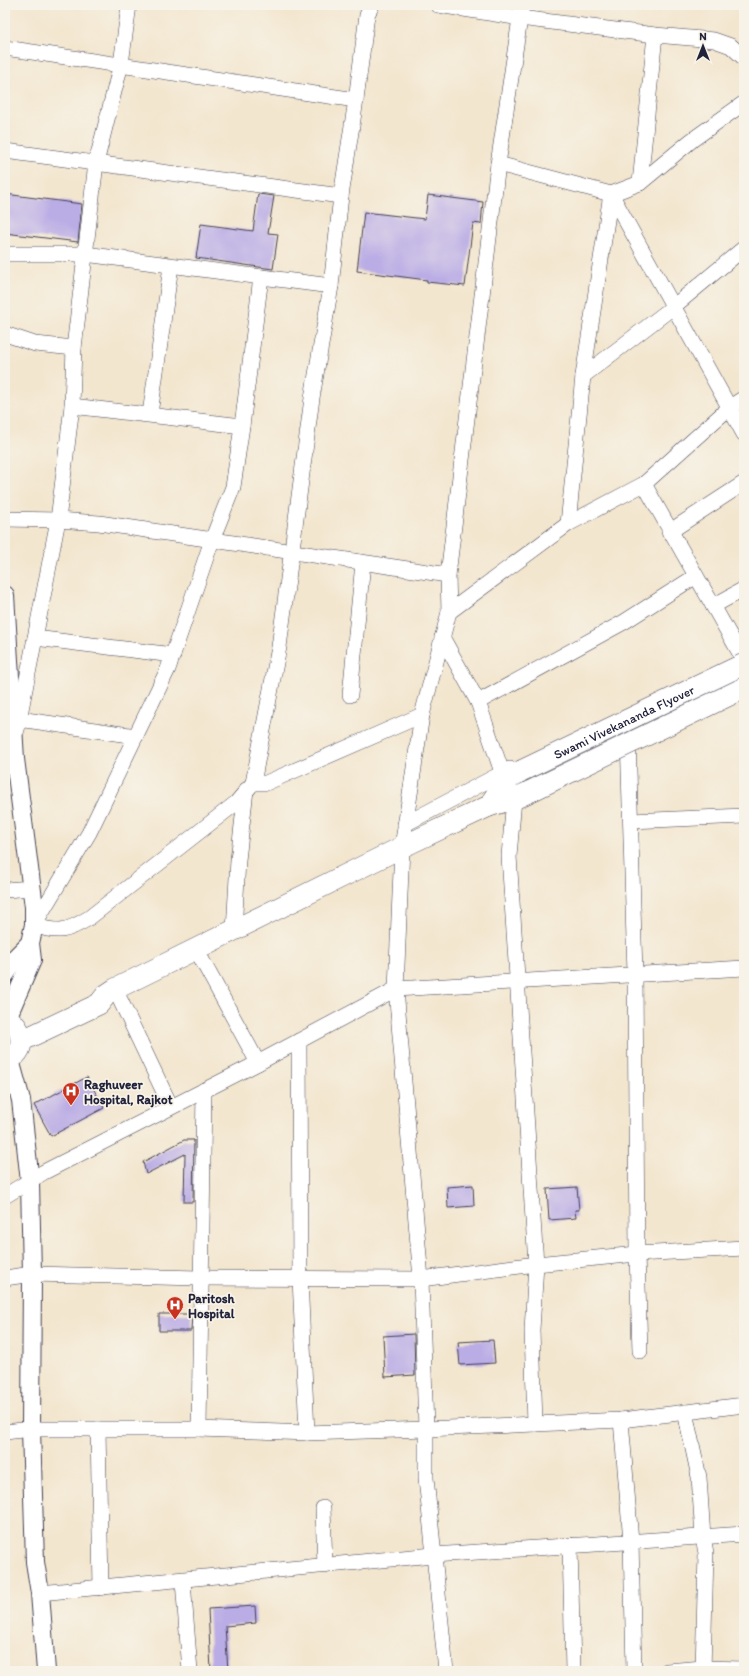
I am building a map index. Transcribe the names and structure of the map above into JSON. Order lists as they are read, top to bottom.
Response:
{
  "streets": {
    "main road": ["Swami Vivekananda Flyover"]
  },
  "places": {
    "hospital": ["Raghuveer Hospital, Rajkot", "Paritosh Hospital"]
  },
  "north": "top"
}
